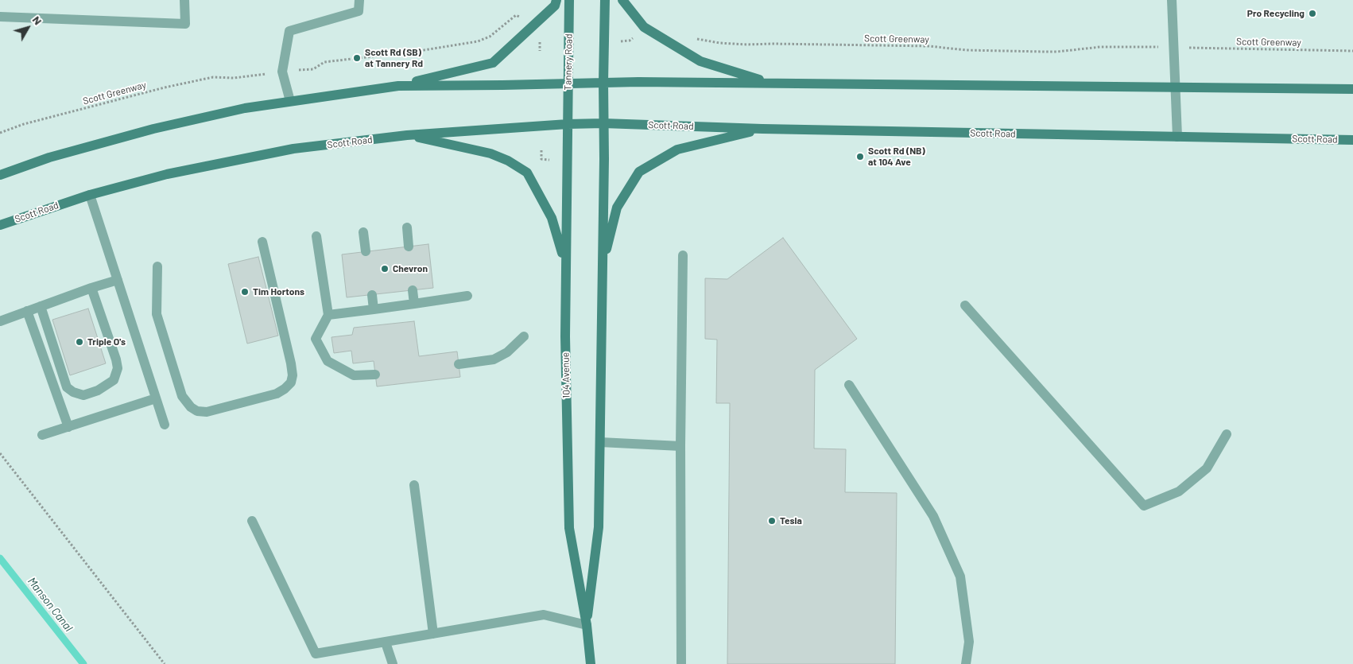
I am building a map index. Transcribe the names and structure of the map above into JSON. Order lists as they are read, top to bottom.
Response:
{
  "streets": {
    "main road": ["Tannery Road", "Scott Road", "104 Avenue"],
    "path": ["Scott Greenway"]
  },
  "crossings": [
    ["Tannery Road", "Scott Road"],
    ["Tannery Road", "104 Avenue"],
    ["Scott Road", "104 Avenue"]
  ],
  "water": ["Manson Canal"],
  "places": [
    "Pro Recycling",
    "Scott Rd (SB) at Tannery Rd",
    "Scott Rd (NB) at 104 Ave",
    "Chevron",
    "Tim Hortons",
    "Triple O's",
    "Tesla"
  ],
  "north": "top right"
}
